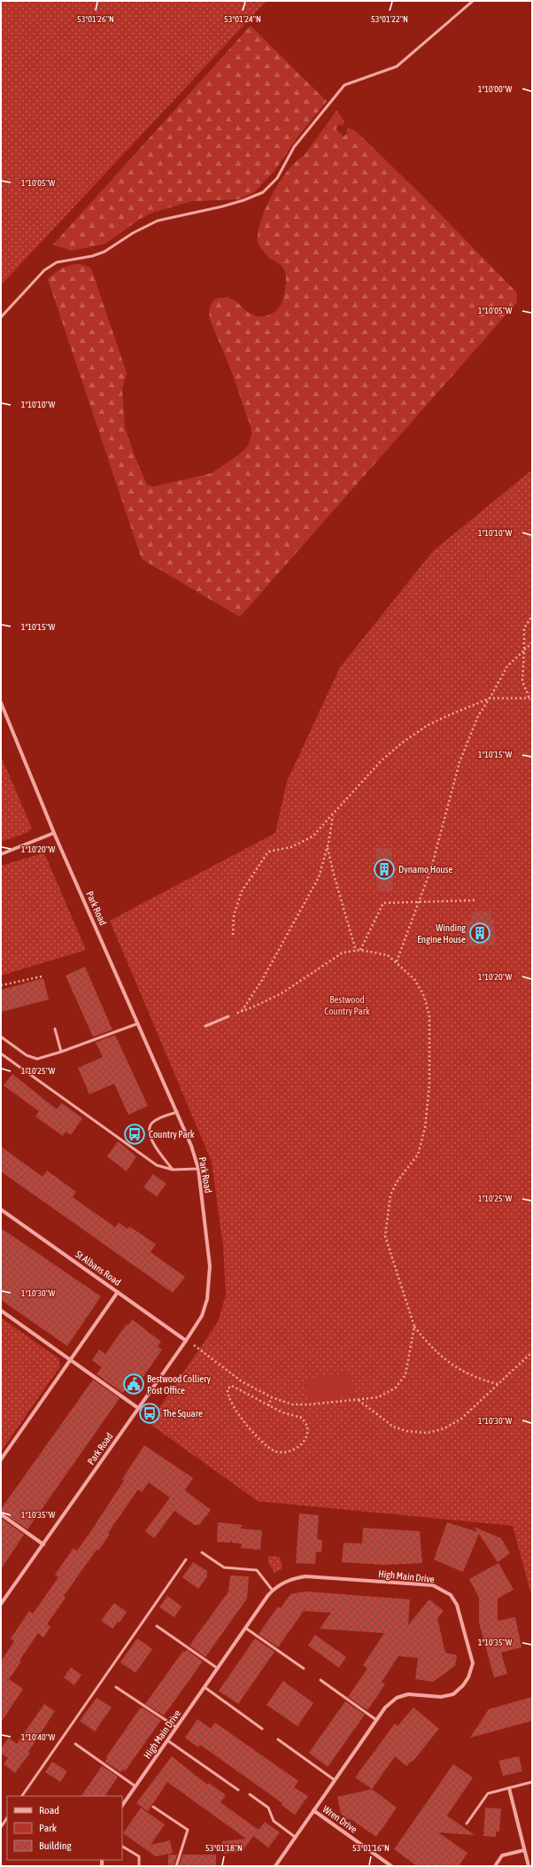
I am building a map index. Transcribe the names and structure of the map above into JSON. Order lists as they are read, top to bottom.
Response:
{
  "streets": {
    "street": [
      "Park Road",
      "St Albans Road",
      "High Main Drive",
      "Wren Drive"
    ]
  },
  "crossings": [
    ["Park Road", "St Albans Road"],
    ["High Main Drive", "Wren Drive"]
  ],
  "parks": ["Bestwood Country Park"],
  "places": {
    "building": ["Dynamo House", "Winding Engine House"],
    "bus stop": ["Country Park", "The Square"],
    "public building": ["Bestwood Colliery Post Office"]
  },
  "legend": ["Road", "Park", "Building"],
  "coordinates": [
    "53°01'26\"N",
    "53°01'24\"N",
    "53°01'22\"N",
    "1°10'00\"W",
    "1°10'05\"W",
    "1°10'10\"W",
    "1°10'15\"W",
    "1°10'20\"W",
    "1°10'25\"W",
    "1°10'30\"W",
    "1°10'35\"W",
    "1°10'40\"W",
    "53°01'18\"N",
    "53°01'16\"N"
  ]
}
